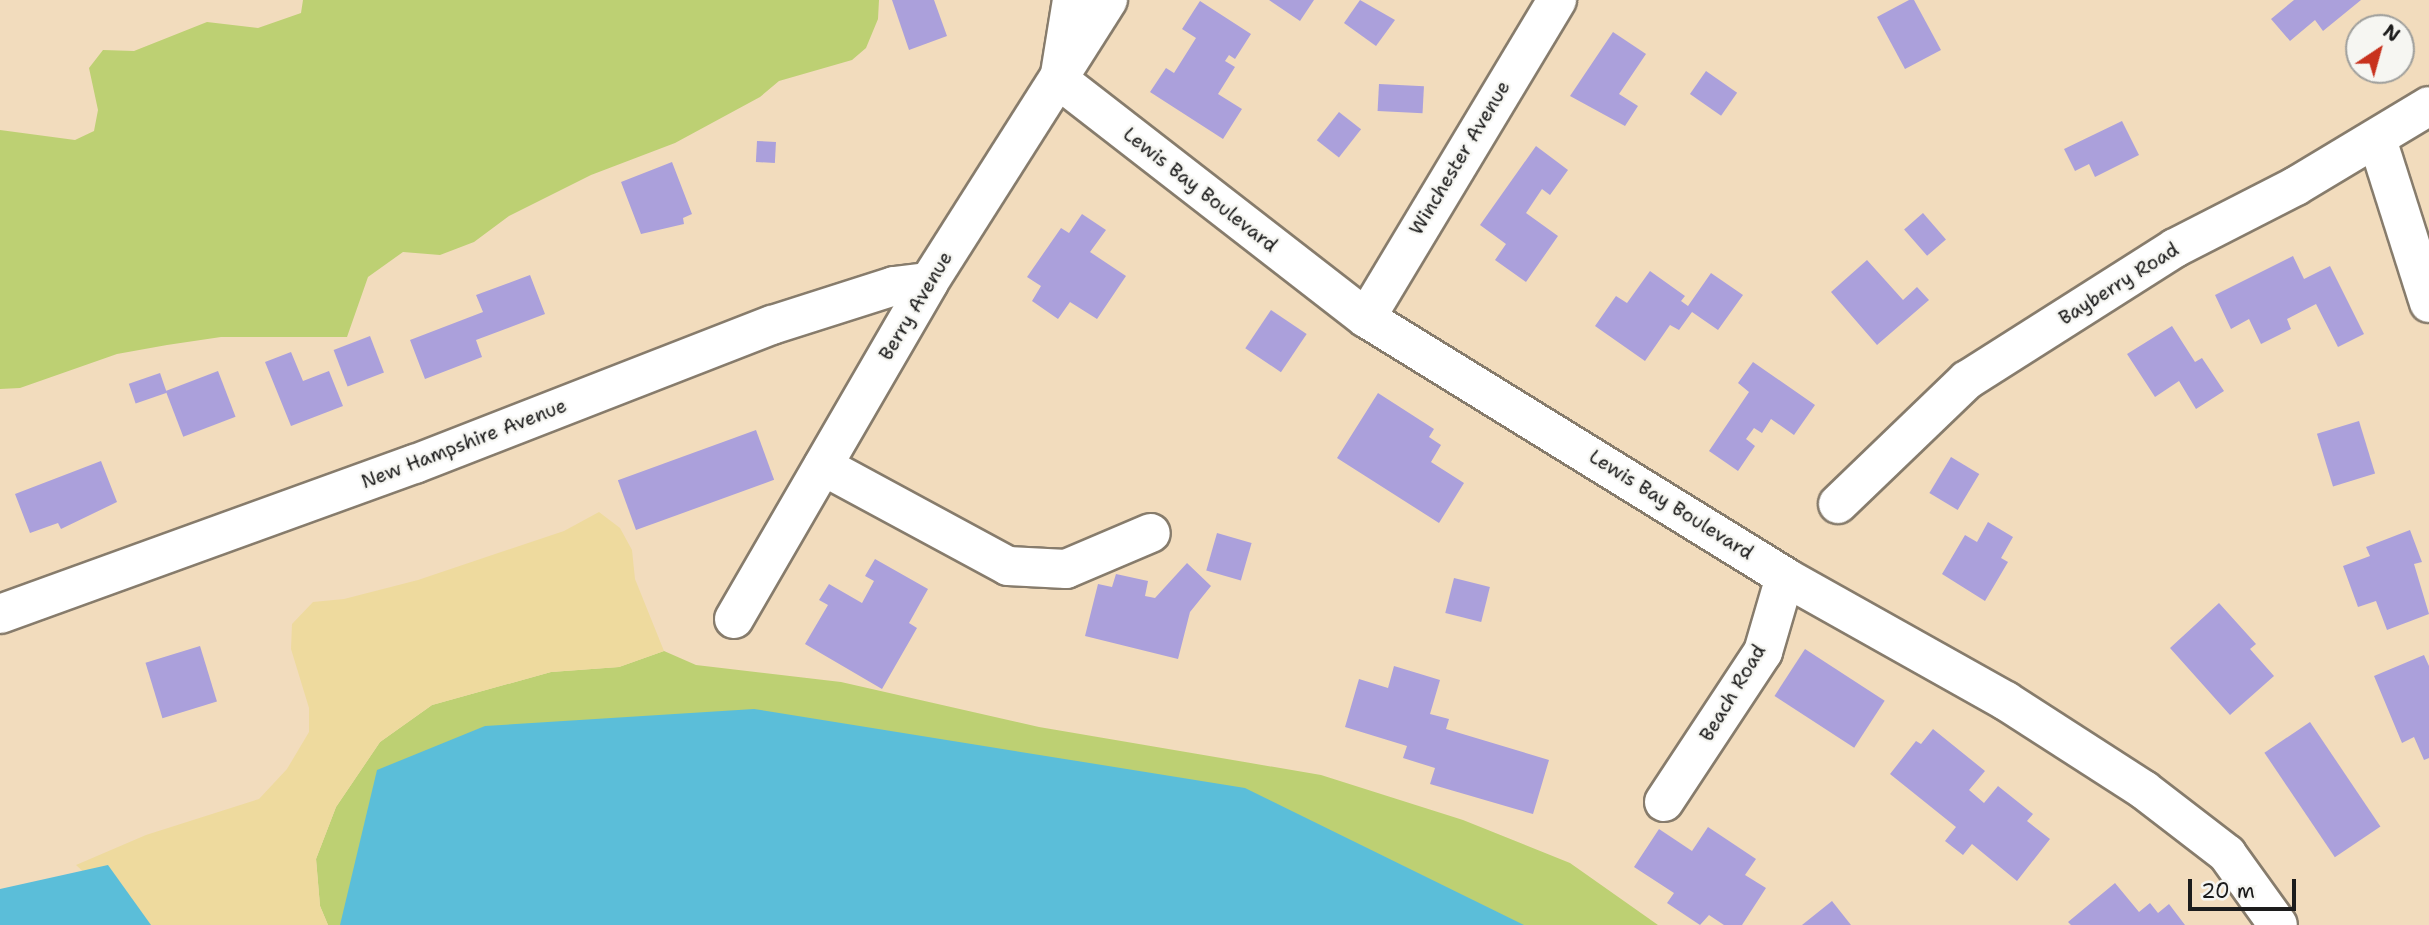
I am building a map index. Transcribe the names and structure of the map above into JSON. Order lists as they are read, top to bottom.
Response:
{
  "streets": {
    "street": [
      "Winchester Avenue",
      "Lewis Bay Boulevard",
      "Bayberry Road",
      "Berry Avenue",
      "New Hampshire Avenue",
      "Beach Road"
    ]
  },
  "crossings": [
    ["Winchester Avenue", "Lewis Bay Boulevard"],
    ["Lewis Bay Boulevard", "Berry Avenue"],
    ["Lewis Bay Boulevard", "Beach Road"],
    ["Berry Avenue", "New Hampshire Avenue"]
  ],
  "scale_bar": "20 m",
  "north": "top right"
}
